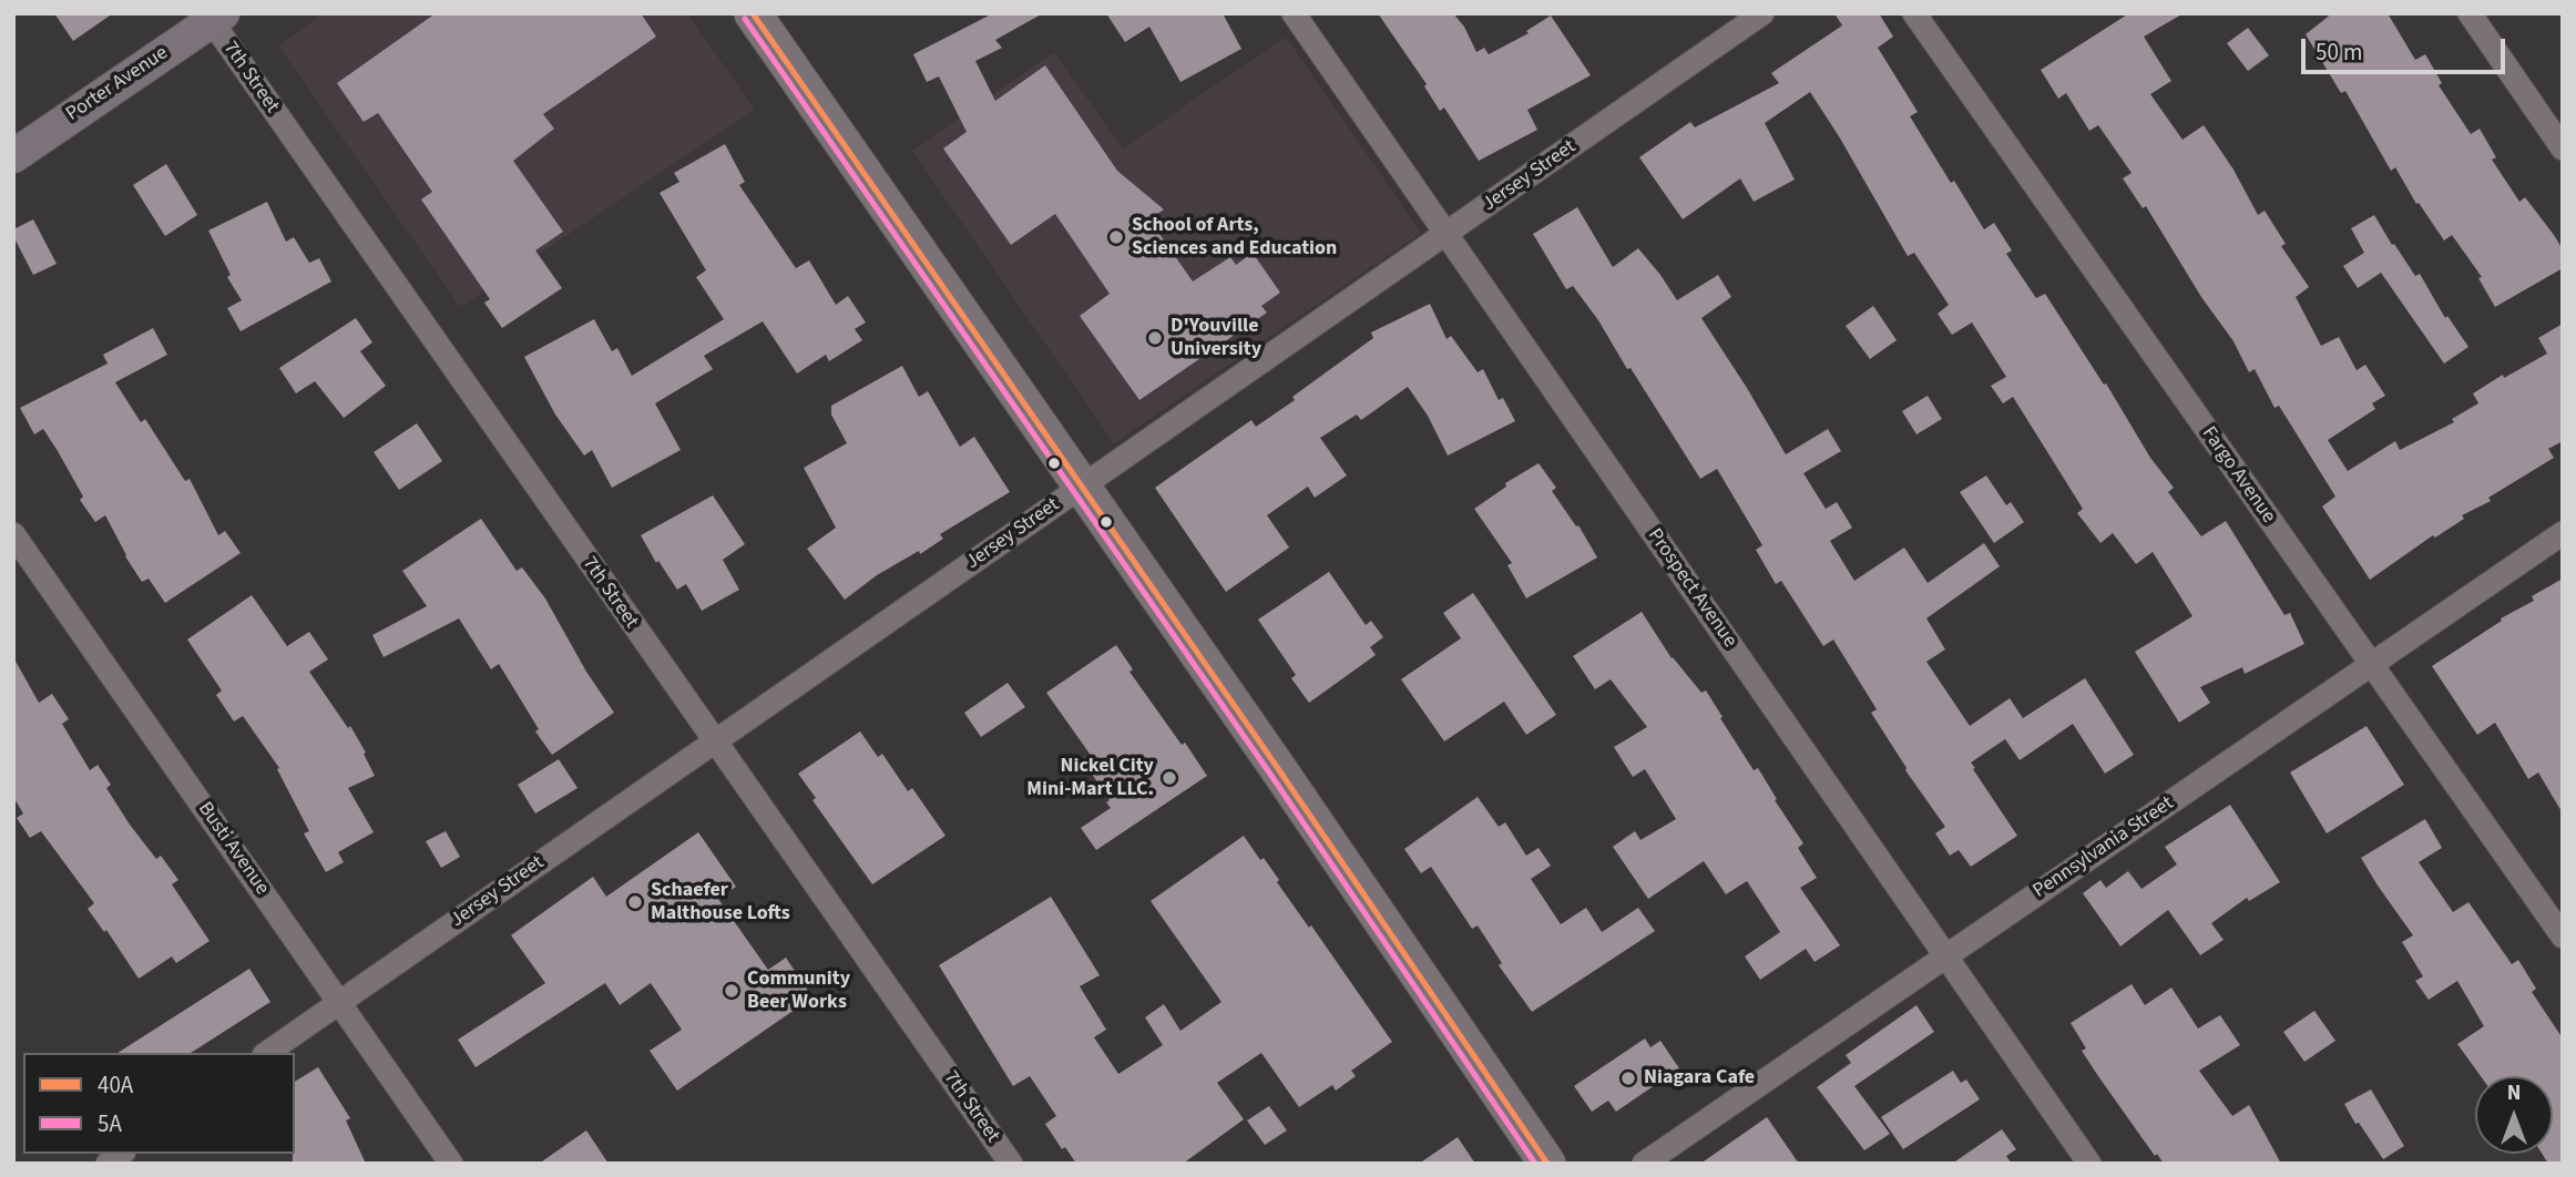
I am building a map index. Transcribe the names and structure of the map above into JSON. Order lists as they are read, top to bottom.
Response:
{
  "streets": {
    "street": [
      "7th Street",
      "Porter Avenue",
      "Jersey Street",
      "Fargo Avenue",
      "Prospect Avenue",
      "Pennsylvania Street",
      "Busti Avenue"
    ]
  },
  "crossings": [
    ["7th Street", "Porter Avenue"],
    ["7th Street", "Jersey Street"],
    ["Jersey Street", "Prospect Avenue"],
    ["Jersey Street", "Busti Avenue"],
    ["Fargo Avenue", "Pennsylvania Street"],
    ["Prospect Avenue", "Pennsylvania Street"]
  ],
  "places": [
    "School of Arts, Sciences and Education",
    "D'Youville University",
    "Nickel City Mini-Mart LLC.",
    "Schaefer Malthouse Lofts",
    "Community Beer Works",
    "Niagara Cafe"
  ],
  "lines": ["transit line 40A", "transit line 5A"],
  "legend": ["40A", "5A"],
  "scale_bar": "50 m",
  "north": "top"
}
